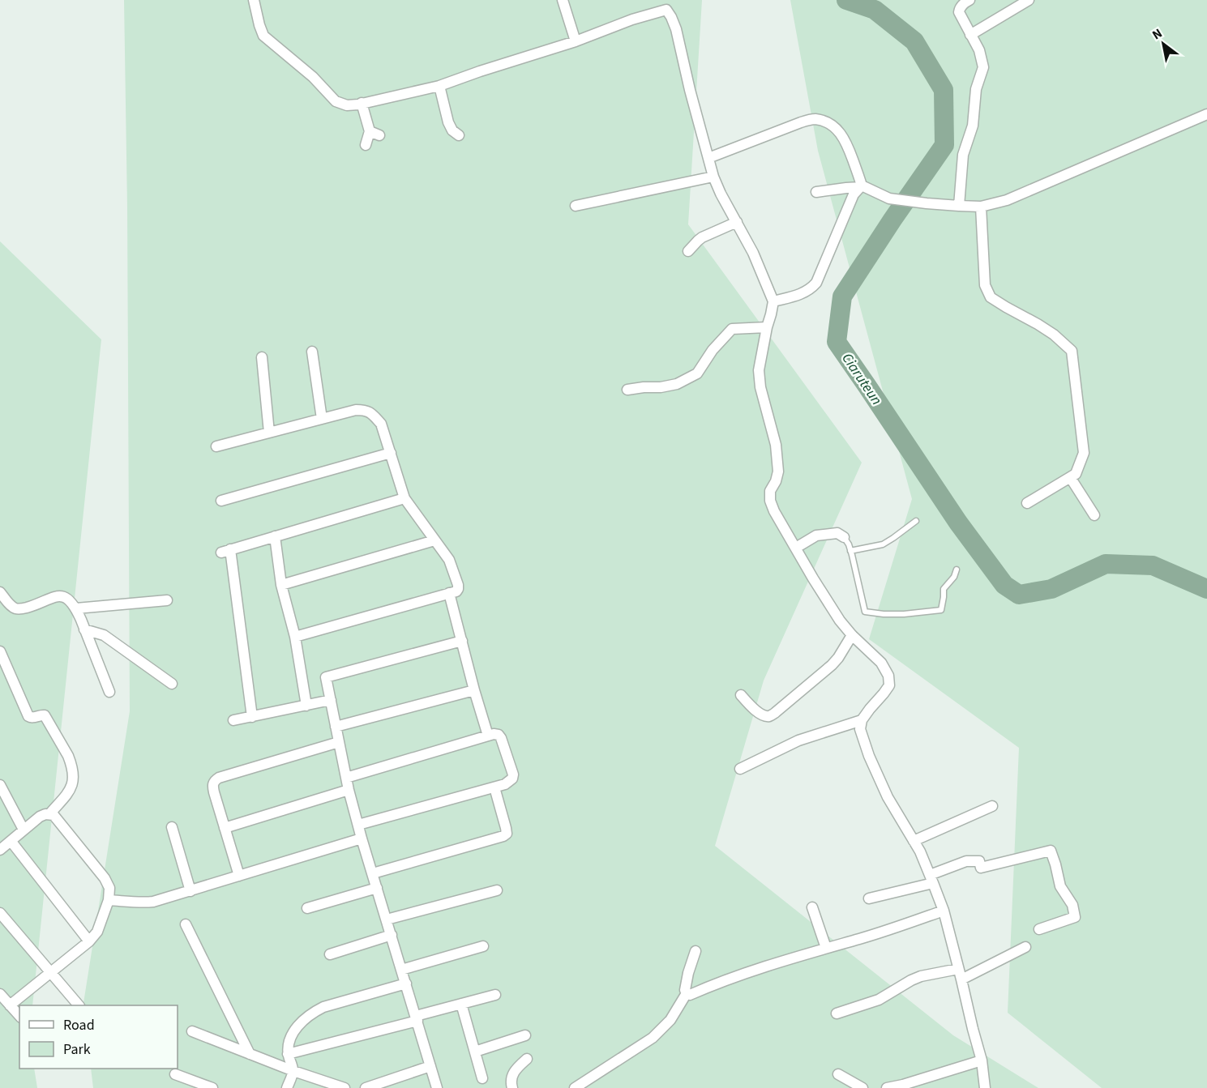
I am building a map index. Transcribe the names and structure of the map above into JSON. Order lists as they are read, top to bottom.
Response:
{
  "water": ["Ciaruteun"],
  "legend": ["Road", "Park"],
  "north": "top left"
}
